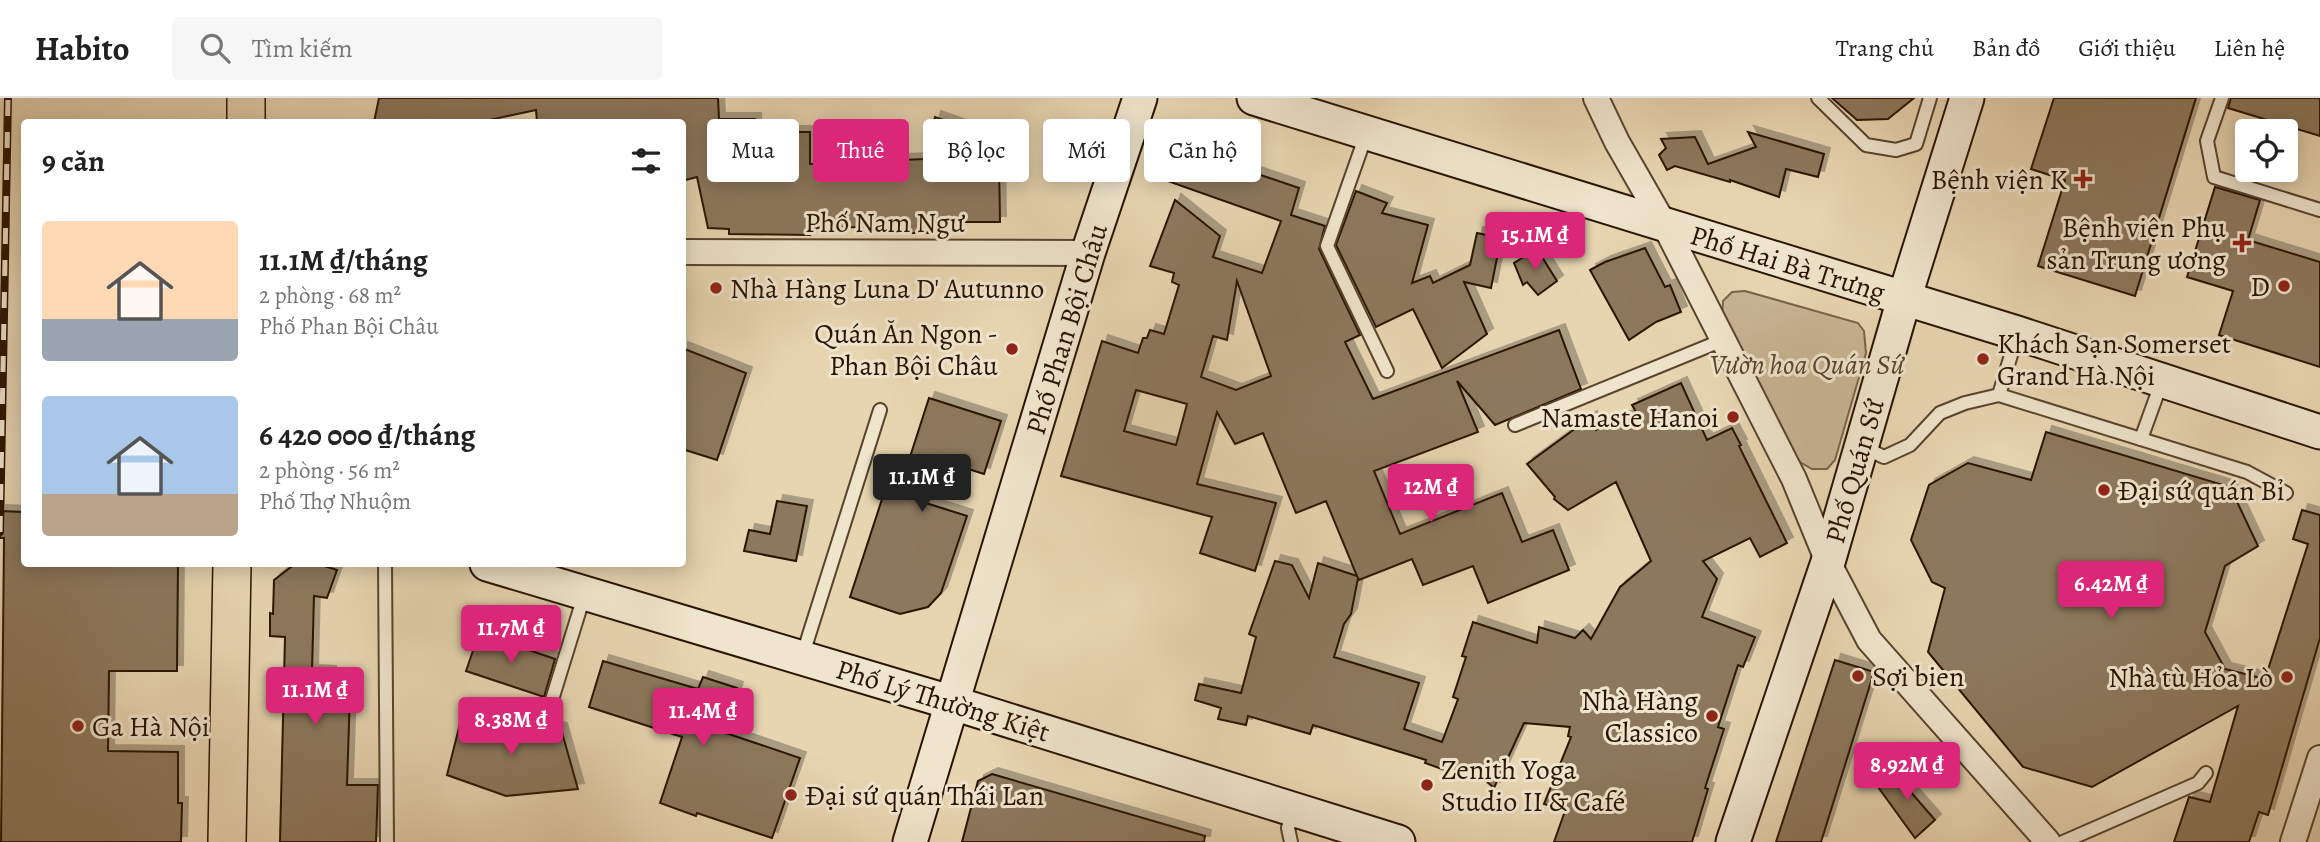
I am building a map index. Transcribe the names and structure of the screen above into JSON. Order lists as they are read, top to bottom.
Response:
{
  "streets": {
    "street": [
      "Phố Nam Ngư",
      "Phố Hai Bà Trưng",
      "Phố Phan Bội Châu",
      "Phố Quán Sứ",
      "Phố Lý Thường Kiệt"
    ]
  },
  "crossings": [
    ["Phố Nam Ngư", "Phố Phan Bội Châu"],
    ["Phố Hai Bà Trưng", "Phố Quán Sứ"],
    ["Phố Phan Bội Châu", "Phố Lý Thường Kiệt"]
  ],
  "parks": ["Vườn hoa Quán Sứ"],
  "places": {
    "health": ["Bệnh viện K", "Bệnh viện Phụ sản Trung ương"],
    "other": [
      "D",
      "Nhà Hàng Luna D' Autunno",
      "Quán Ăn Ngon - Phan Bội Châu",
      "Khách Sạn Somerset Grand Hà Nội",
      "Namaste Hanoi",
      "Đại sứ quán Bỉ",
      "Sợi bien",
      "Nhà tù Hỏa Lò",
      "Nhà Hàng Classico",
      "Ga Hà Nội",
      "Zenith Yoga Studio II & Café",
      "Đại sứ quán Thái Lan"
    ]
  },
  "page": {
    "header": "Habito",
    "search": "Tìm kiếm",
    "nav": [
      "Trang chủ",
      "Bản đồ",
      "Giới thiệu",
      "Liên hệ"
    ],
    "chip": [
      "Mua",
      "Thuê",
      "Bộ lọc",
      "Mới",
      "Căn hộ"
    ],
    "heading": "9 căn",
    "list": [
      {
        "name": "11.1M ₫/tháng",
        "note": "2 phòng · 68 m² · Phố Phan Bội Châu"
      },
      {
        "name": "6 420 000 ₫/tháng",
        "note": "2 phòng · 56 m² · Phố Thợ Nhuộm"
      }
    ],
    "price": [
      "15.1M ₫",
      "11.1M ₫",
      "12M ₫",
      "6.42M ₫",
      "11.7M ₫",
      "11.1M ₫",
      "11.4M ₫",
      "8.38M ₫",
      "8.92M ₫"
    ]
  }
}
